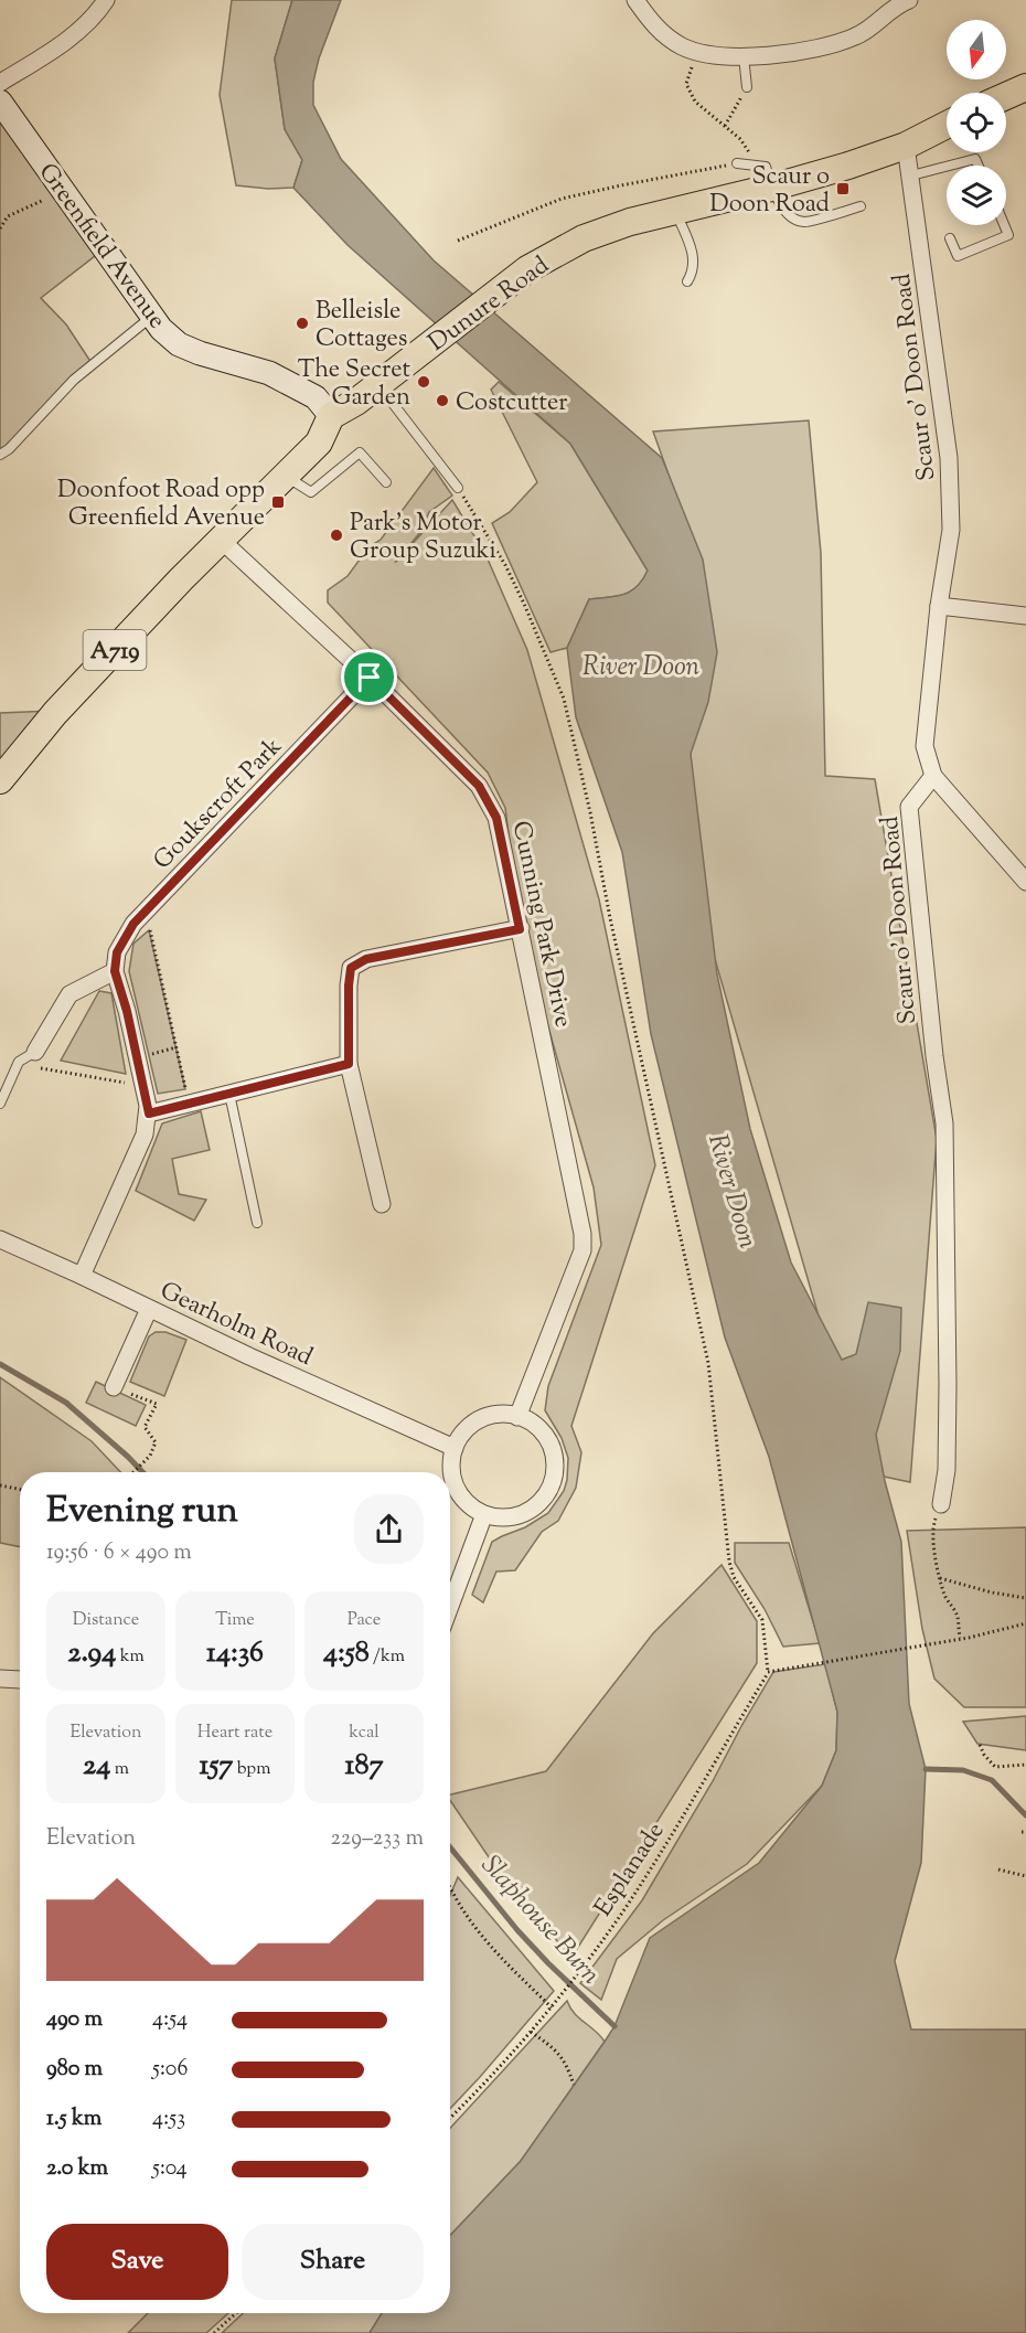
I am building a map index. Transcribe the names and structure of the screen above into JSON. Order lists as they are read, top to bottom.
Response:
{
  "streets": {
    "main road": ["Dunure Road", "A719"],
    "street": [
      "Greenfield Avenue",
      "Scaur o' Doon Road",
      "Goukscroft Park",
      "Cunning Park Drive",
      "Gearholm Road"
    ],
    "path": ["Esplanade"]
  },
  "crossings": [
    ["Greenfield Avenue", "Dunure Road"],
    ["Greenfield Avenue", "A719"],
    ["Dunure Road", "Scaur o' Doon Road"],
    ["Dunure Road", "A719"],
    ["A719", "Cunning Park Drive"],
    ["Goukscroft Park", "Cunning Park Drive"],
    ["Cunning Park Drive", "Gearholm Road"]
  ],
  "water": ["River Doon", "Slaphouse Burn"],
  "places": {
    "transit": ["Scaur o Doon Road", "Doonfoot Road opp Greenfield Avenue"],
    "other": [
      "Belleisle Cottages",
      "The Secret Garden",
      "Costcutter",
      "Park's Motor Group Suzuki"
    ]
  },
  "north": "bottom",
  "page": {
    "heading": ["Evening run", "19:56 · 6 × 490 m"],
    "stats": [
      ["Distance", "2.94 km"],
      ["Time", "14:36"],
      ["Pace", "4:58 /km"],
      ["Elevation", "24 m"],
      ["Heart rate", "157 bpm"],
      ["kcal", "187"]
    ],
    "chart": ["Elevation", "229–233 m"],
    "list": [
      {
        "name": "490 m",
        "note": "4:54"
      },
      {
        "name": "980 m",
        "note": "5:06"
      },
      {
        "name": "1.5 km",
        "note": "4:53"
      },
      {
        "name": "2.0 km",
        "note": "5:04"
      }
    ],
    "buttons": ["Save", "Share"]
  }
}
